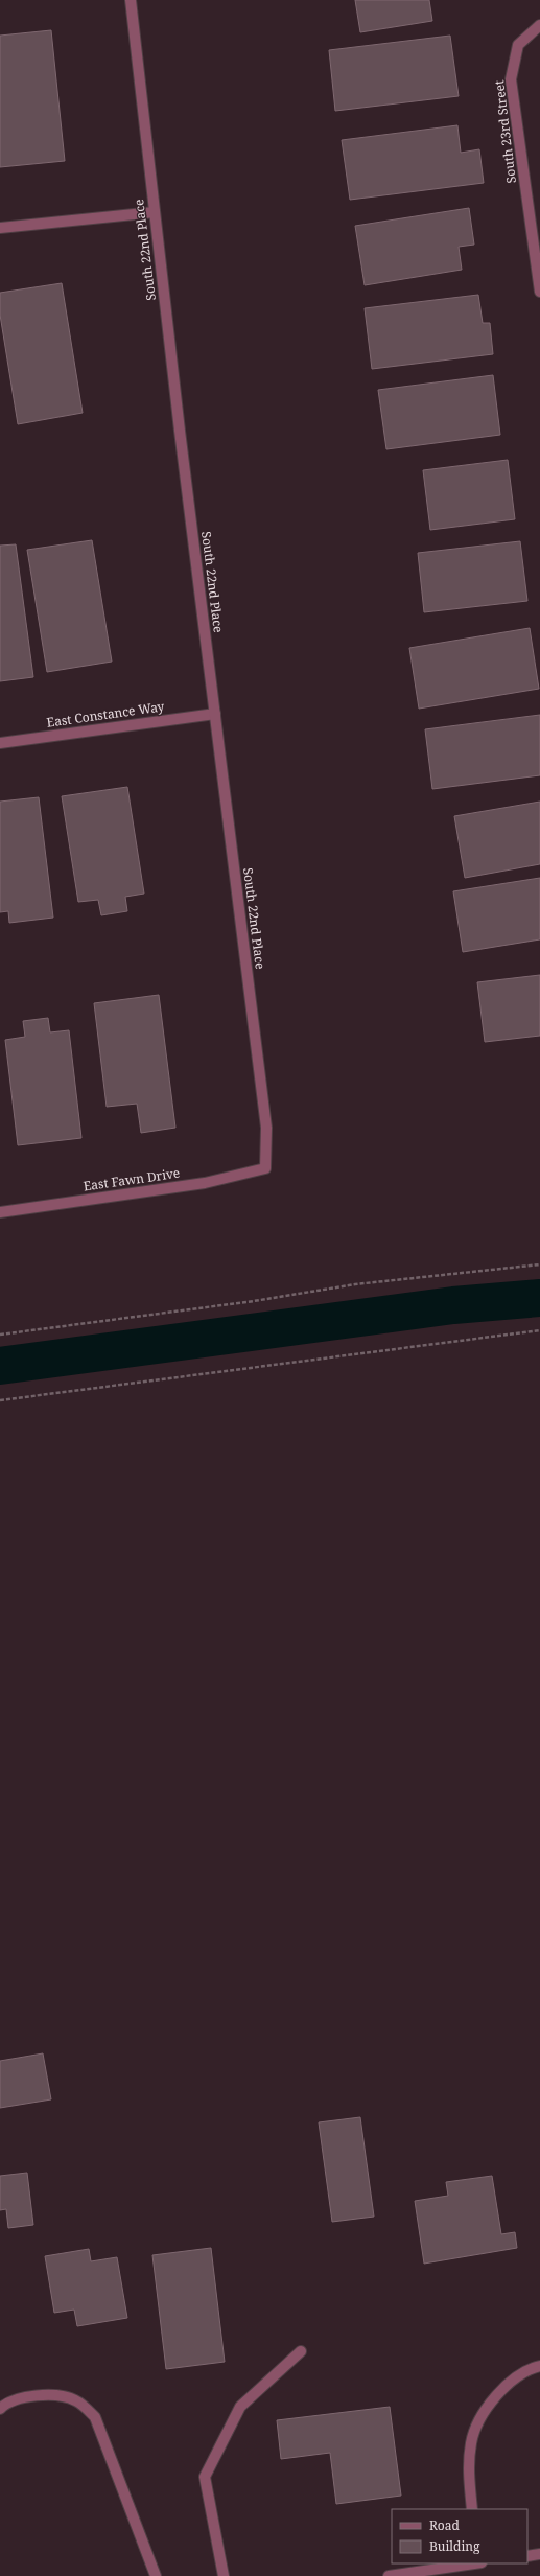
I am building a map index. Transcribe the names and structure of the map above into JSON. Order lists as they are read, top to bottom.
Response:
{
  "streets": {
    "street": [
      "South 23rd Street",
      "South 22nd Place",
      "East Constance Way",
      "East Fawn Drive"
    ]
  },
  "crossings": [
    ["South 22nd Place", "East Constance Way"],
    ["South 22nd Place", "East Fawn Drive"]
  ],
  "legend": ["Road", "Building"]
}
